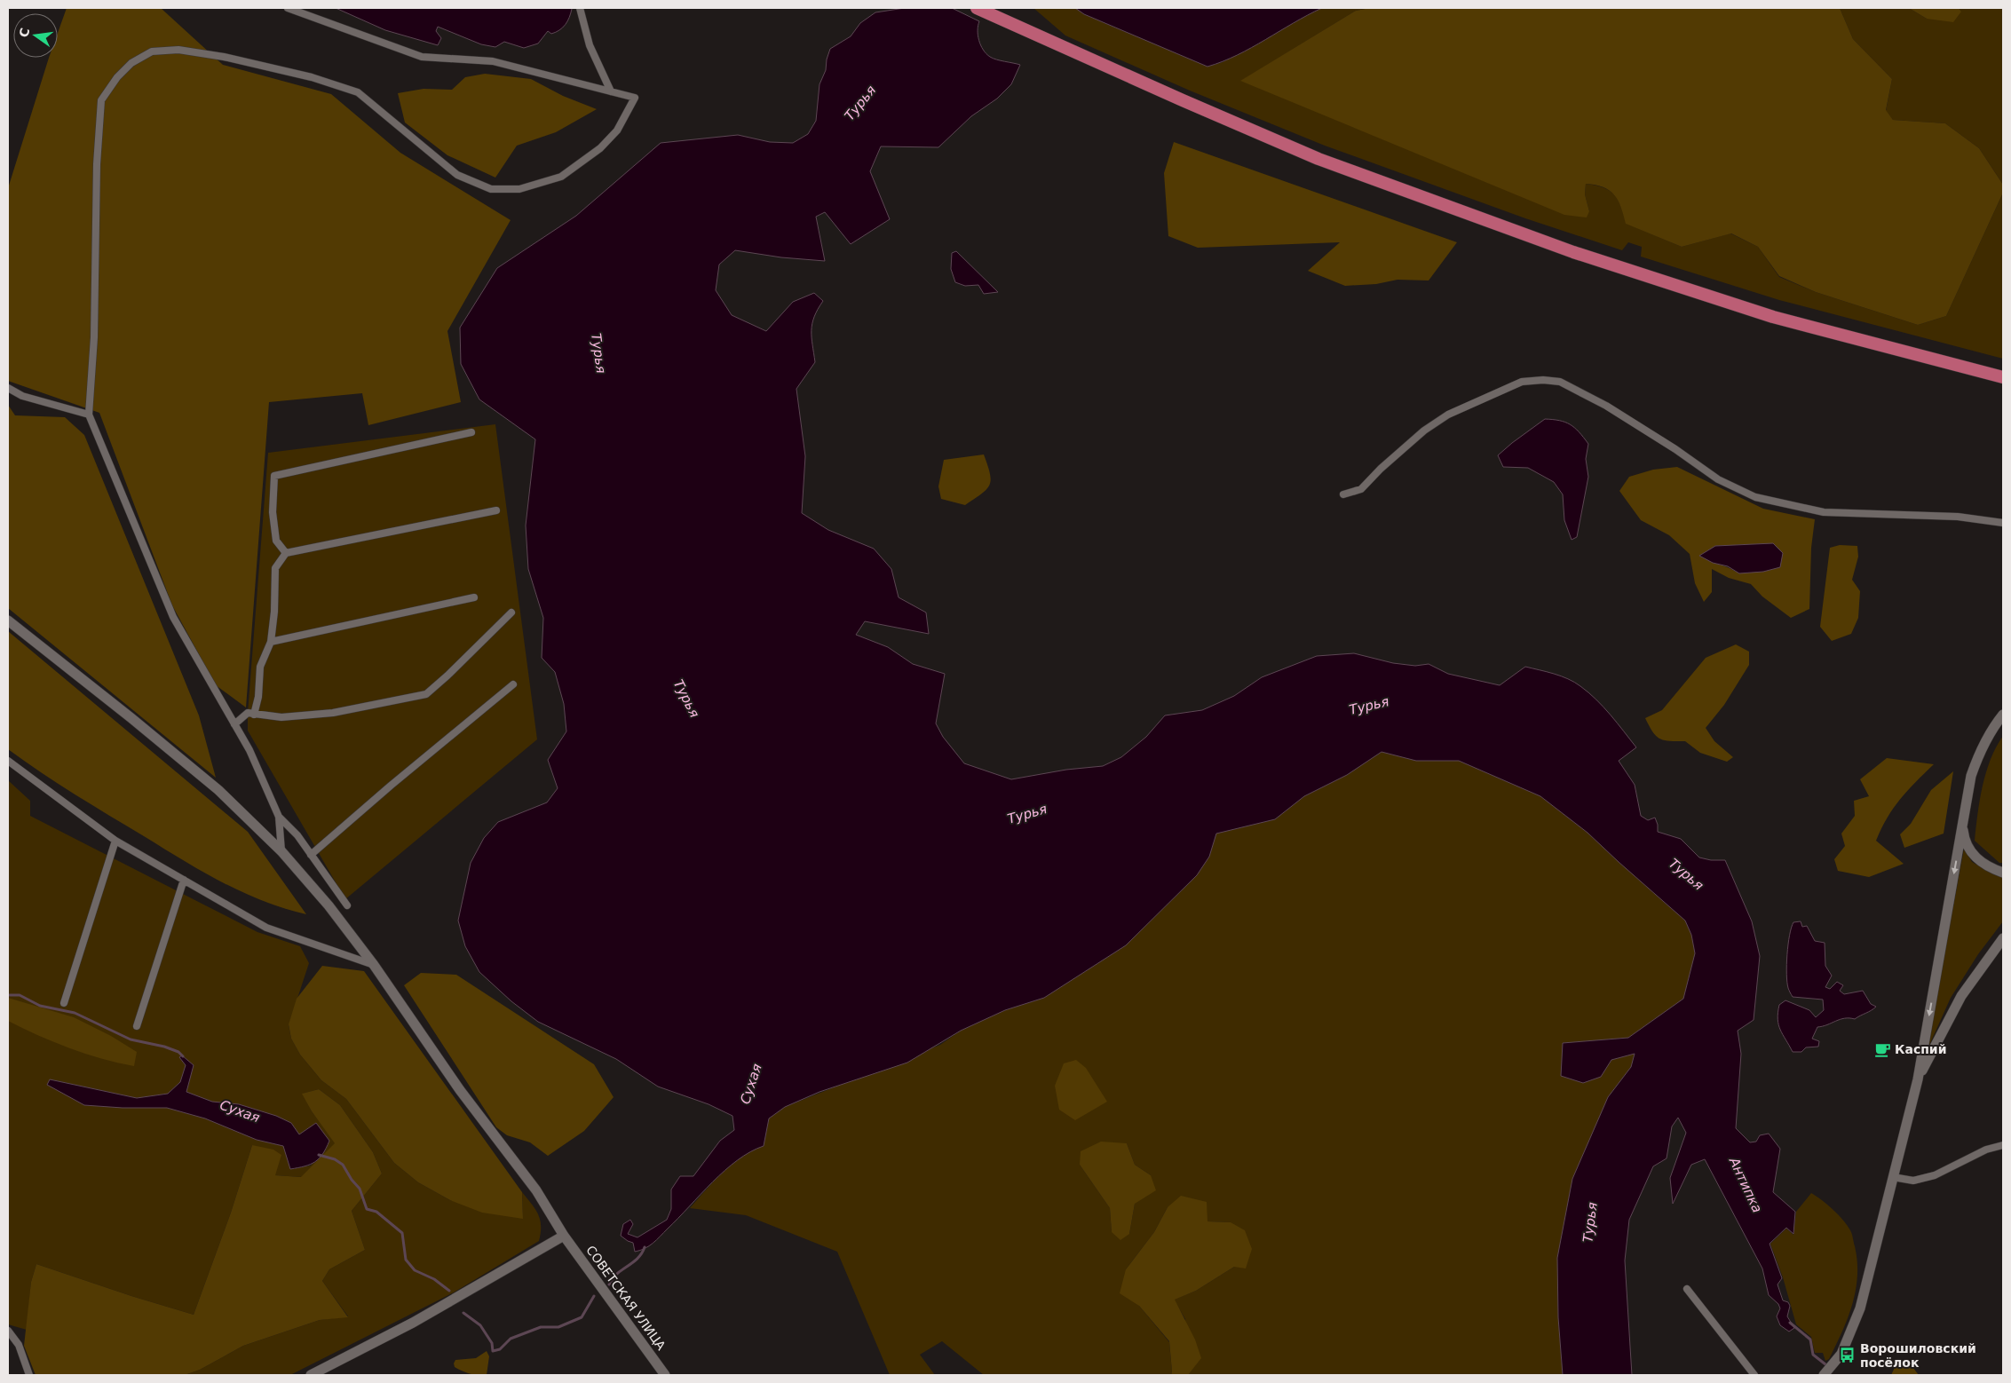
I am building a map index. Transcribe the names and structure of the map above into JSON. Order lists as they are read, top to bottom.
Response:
{
  "streets": {
    "main road": ["СОВЕТСКАЯ УЛИЦА"]
  },
  "water": ["Турья", "Сухая", "Антипка"],
  "places": {
    "cafe": ["Каспий"],
    "bus stop": ["Ворошиловский посёлок"]
  },
  "north": "left"
}
